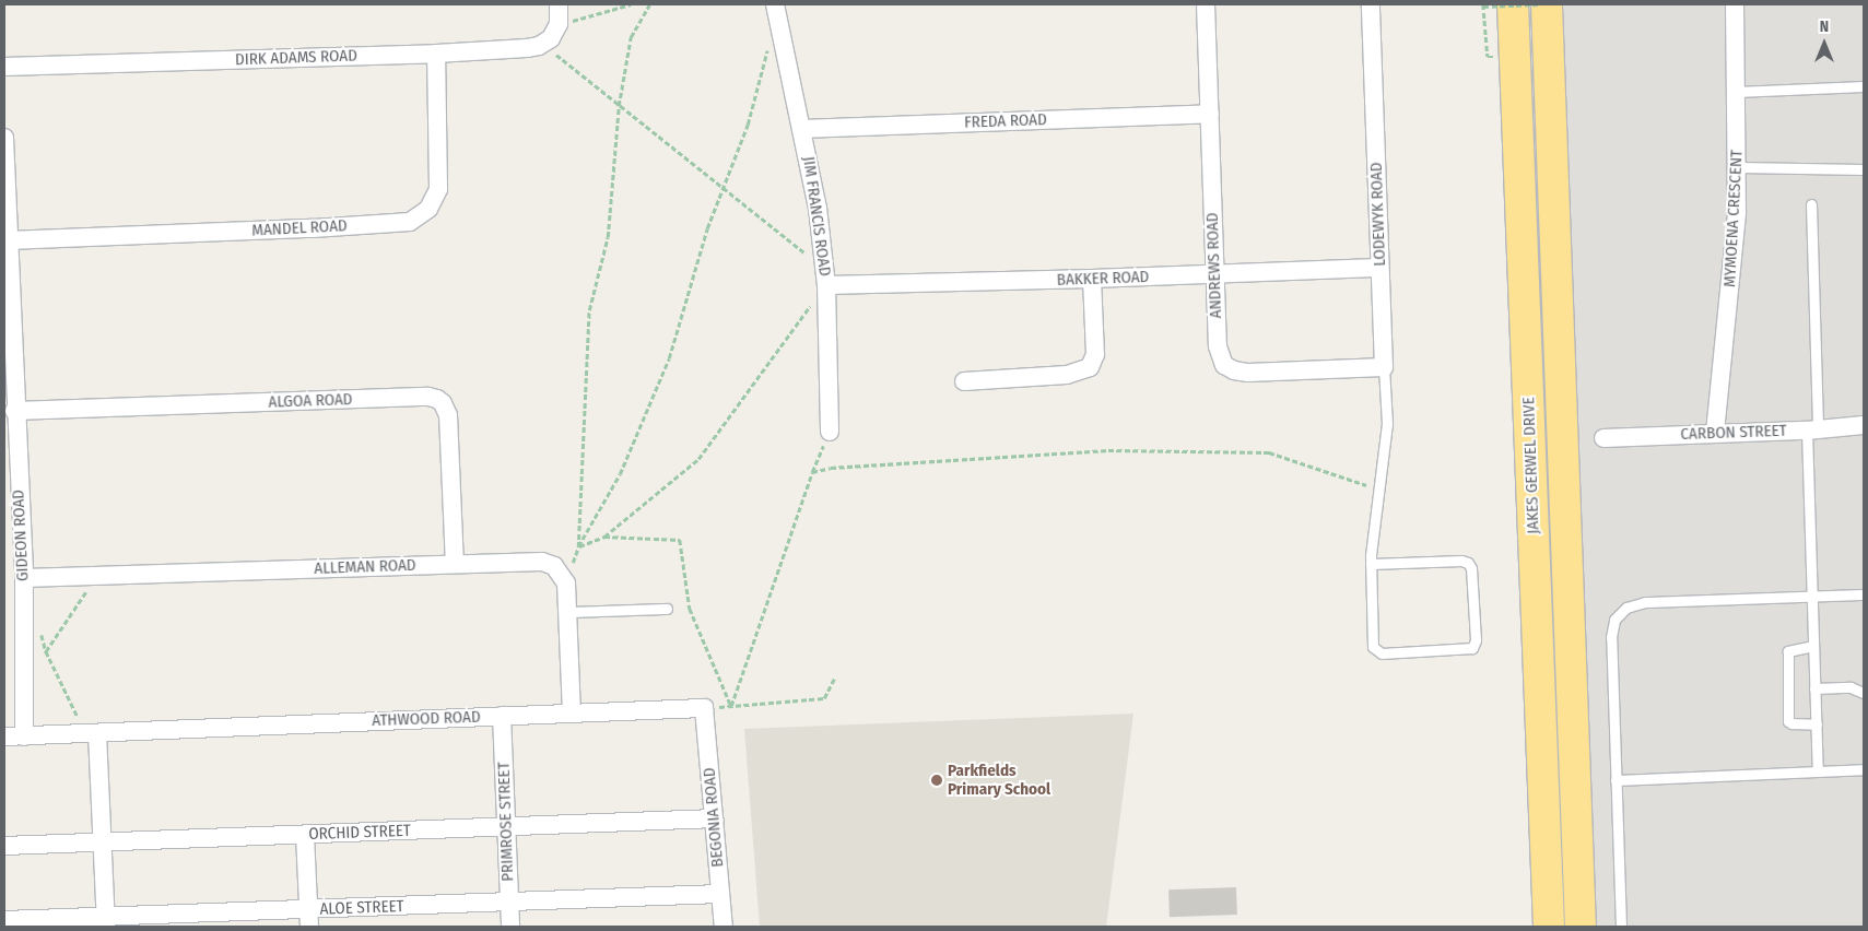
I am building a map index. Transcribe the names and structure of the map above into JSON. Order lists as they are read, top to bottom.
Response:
{
  "streets": {
    "highway": ["JAKES GERWEL DRIVE"],
    "street": [
      "DIRK ADAMS ROAD",
      "FREDA ROAD",
      "LODEWYK ROAD",
      "JIM FRANCIS ROAD",
      "MYMOENA CRESCENT",
      "MANDEL ROAD",
      "ANDREWS ROAD",
      "BAKKER ROAD",
      "ALGOA ROAD",
      "CARBON STREET",
      "GIDEON ROAD",
      "ALLEMAN ROAD",
      "ATHWOOD ROAD",
      "BEGONIA ROAD",
      "PRIMROSE STREET",
      "ORCHID STREET",
      "ALOE STREET"
    ]
  },
  "crossings": [
    ["DIRK ADAMS ROAD", "MANDEL ROAD"],
    ["FREDA ROAD", "JIM FRANCIS ROAD"],
    ["FREDA ROAD", "ANDREWS ROAD"],
    ["LODEWYK ROAD", "ANDREWS ROAD"],
    ["LODEWYK ROAD", "BAKKER ROAD"],
    ["JIM FRANCIS ROAD", "BAKKER ROAD"],
    ["MYMOENA CRESCENT", "CARBON STREET"],
    ["MANDEL ROAD", "GIDEON ROAD"],
    ["ANDREWS ROAD", "BAKKER ROAD"],
    ["ALGOA ROAD", "GIDEON ROAD"],
    ["ALGOA ROAD", "ALLEMAN ROAD"],
    ["GIDEON ROAD", "ALLEMAN ROAD"],
    ["GIDEON ROAD", "ATHWOOD ROAD"],
    ["ATHWOOD ROAD", "BEGONIA ROAD"],
    ["ATHWOOD ROAD", "PRIMROSE STREET"],
    ["BEGONIA ROAD", "ORCHID STREET"],
    ["BEGONIA ROAD", "ALOE STREET"],
    ["PRIMROSE STREET", "ORCHID STREET"],
    ["PRIMROSE STREET", "ALOE STREET"]
  ],
  "places": ["Parkfields Primary School"],
  "north": "top"
}
